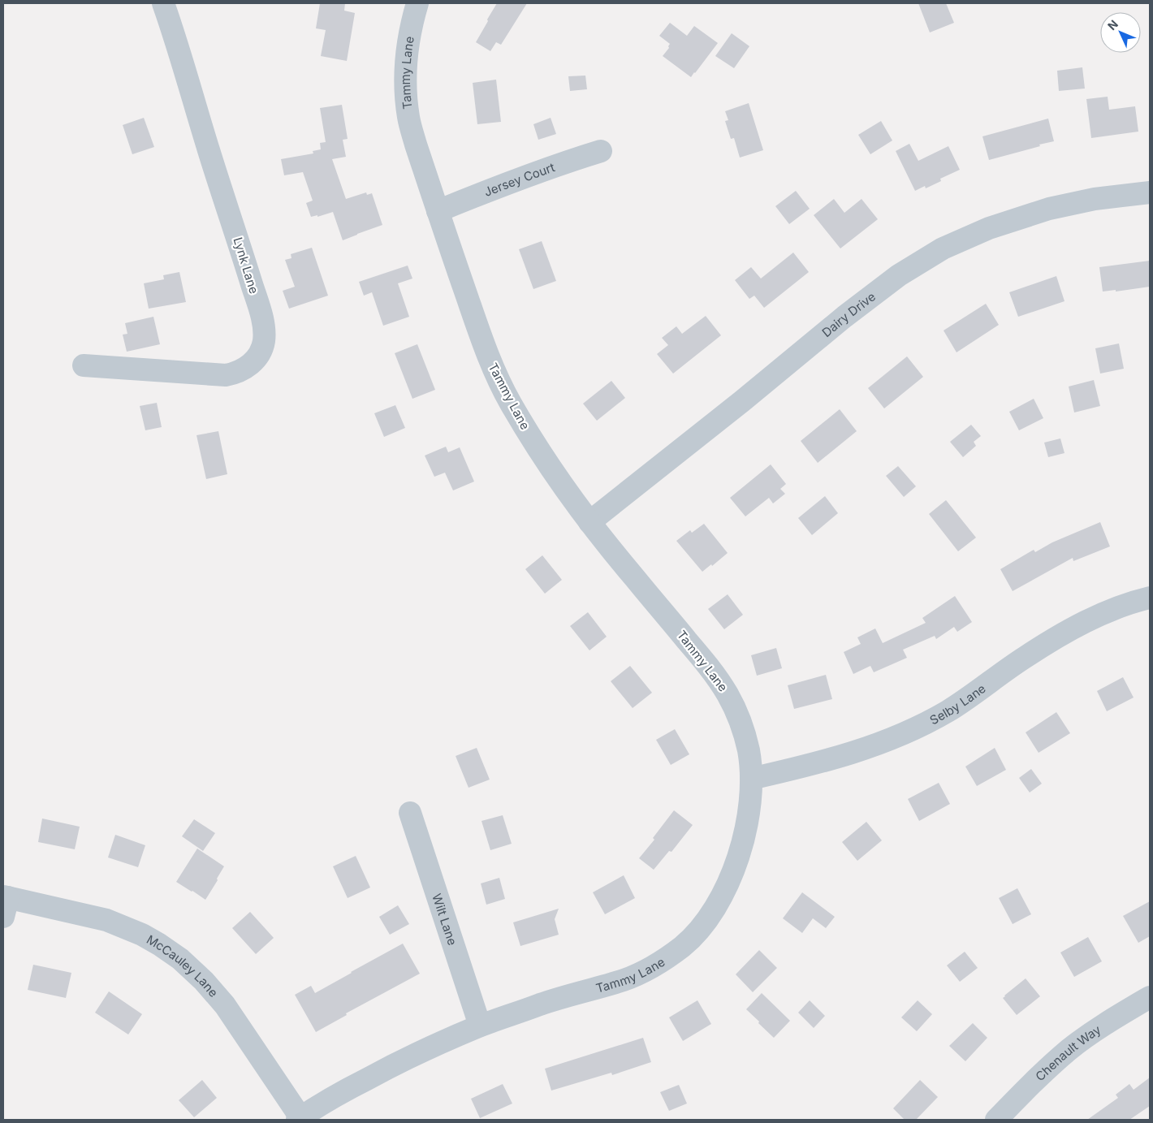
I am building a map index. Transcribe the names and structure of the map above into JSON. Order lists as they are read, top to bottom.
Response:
{
  "streets": {
    "street": [
      "Tammy Lane",
      "Jersey Court",
      "Lynk Lane",
      "Dairy Drive",
      "Selby Lane",
      "Wilt Lane",
      "McCauley Lane",
      "Chenault Way"
    ]
  },
  "crossings": [
    ["Tammy Lane", "Jersey Court"],
    ["Tammy Lane", "Dairy Drive"],
    ["Tammy Lane", "Selby Lane"],
    ["Tammy Lane", "Wilt Lane"],
    ["Tammy Lane", "McCauley Lane"]
  ],
  "north": "top left"
}
